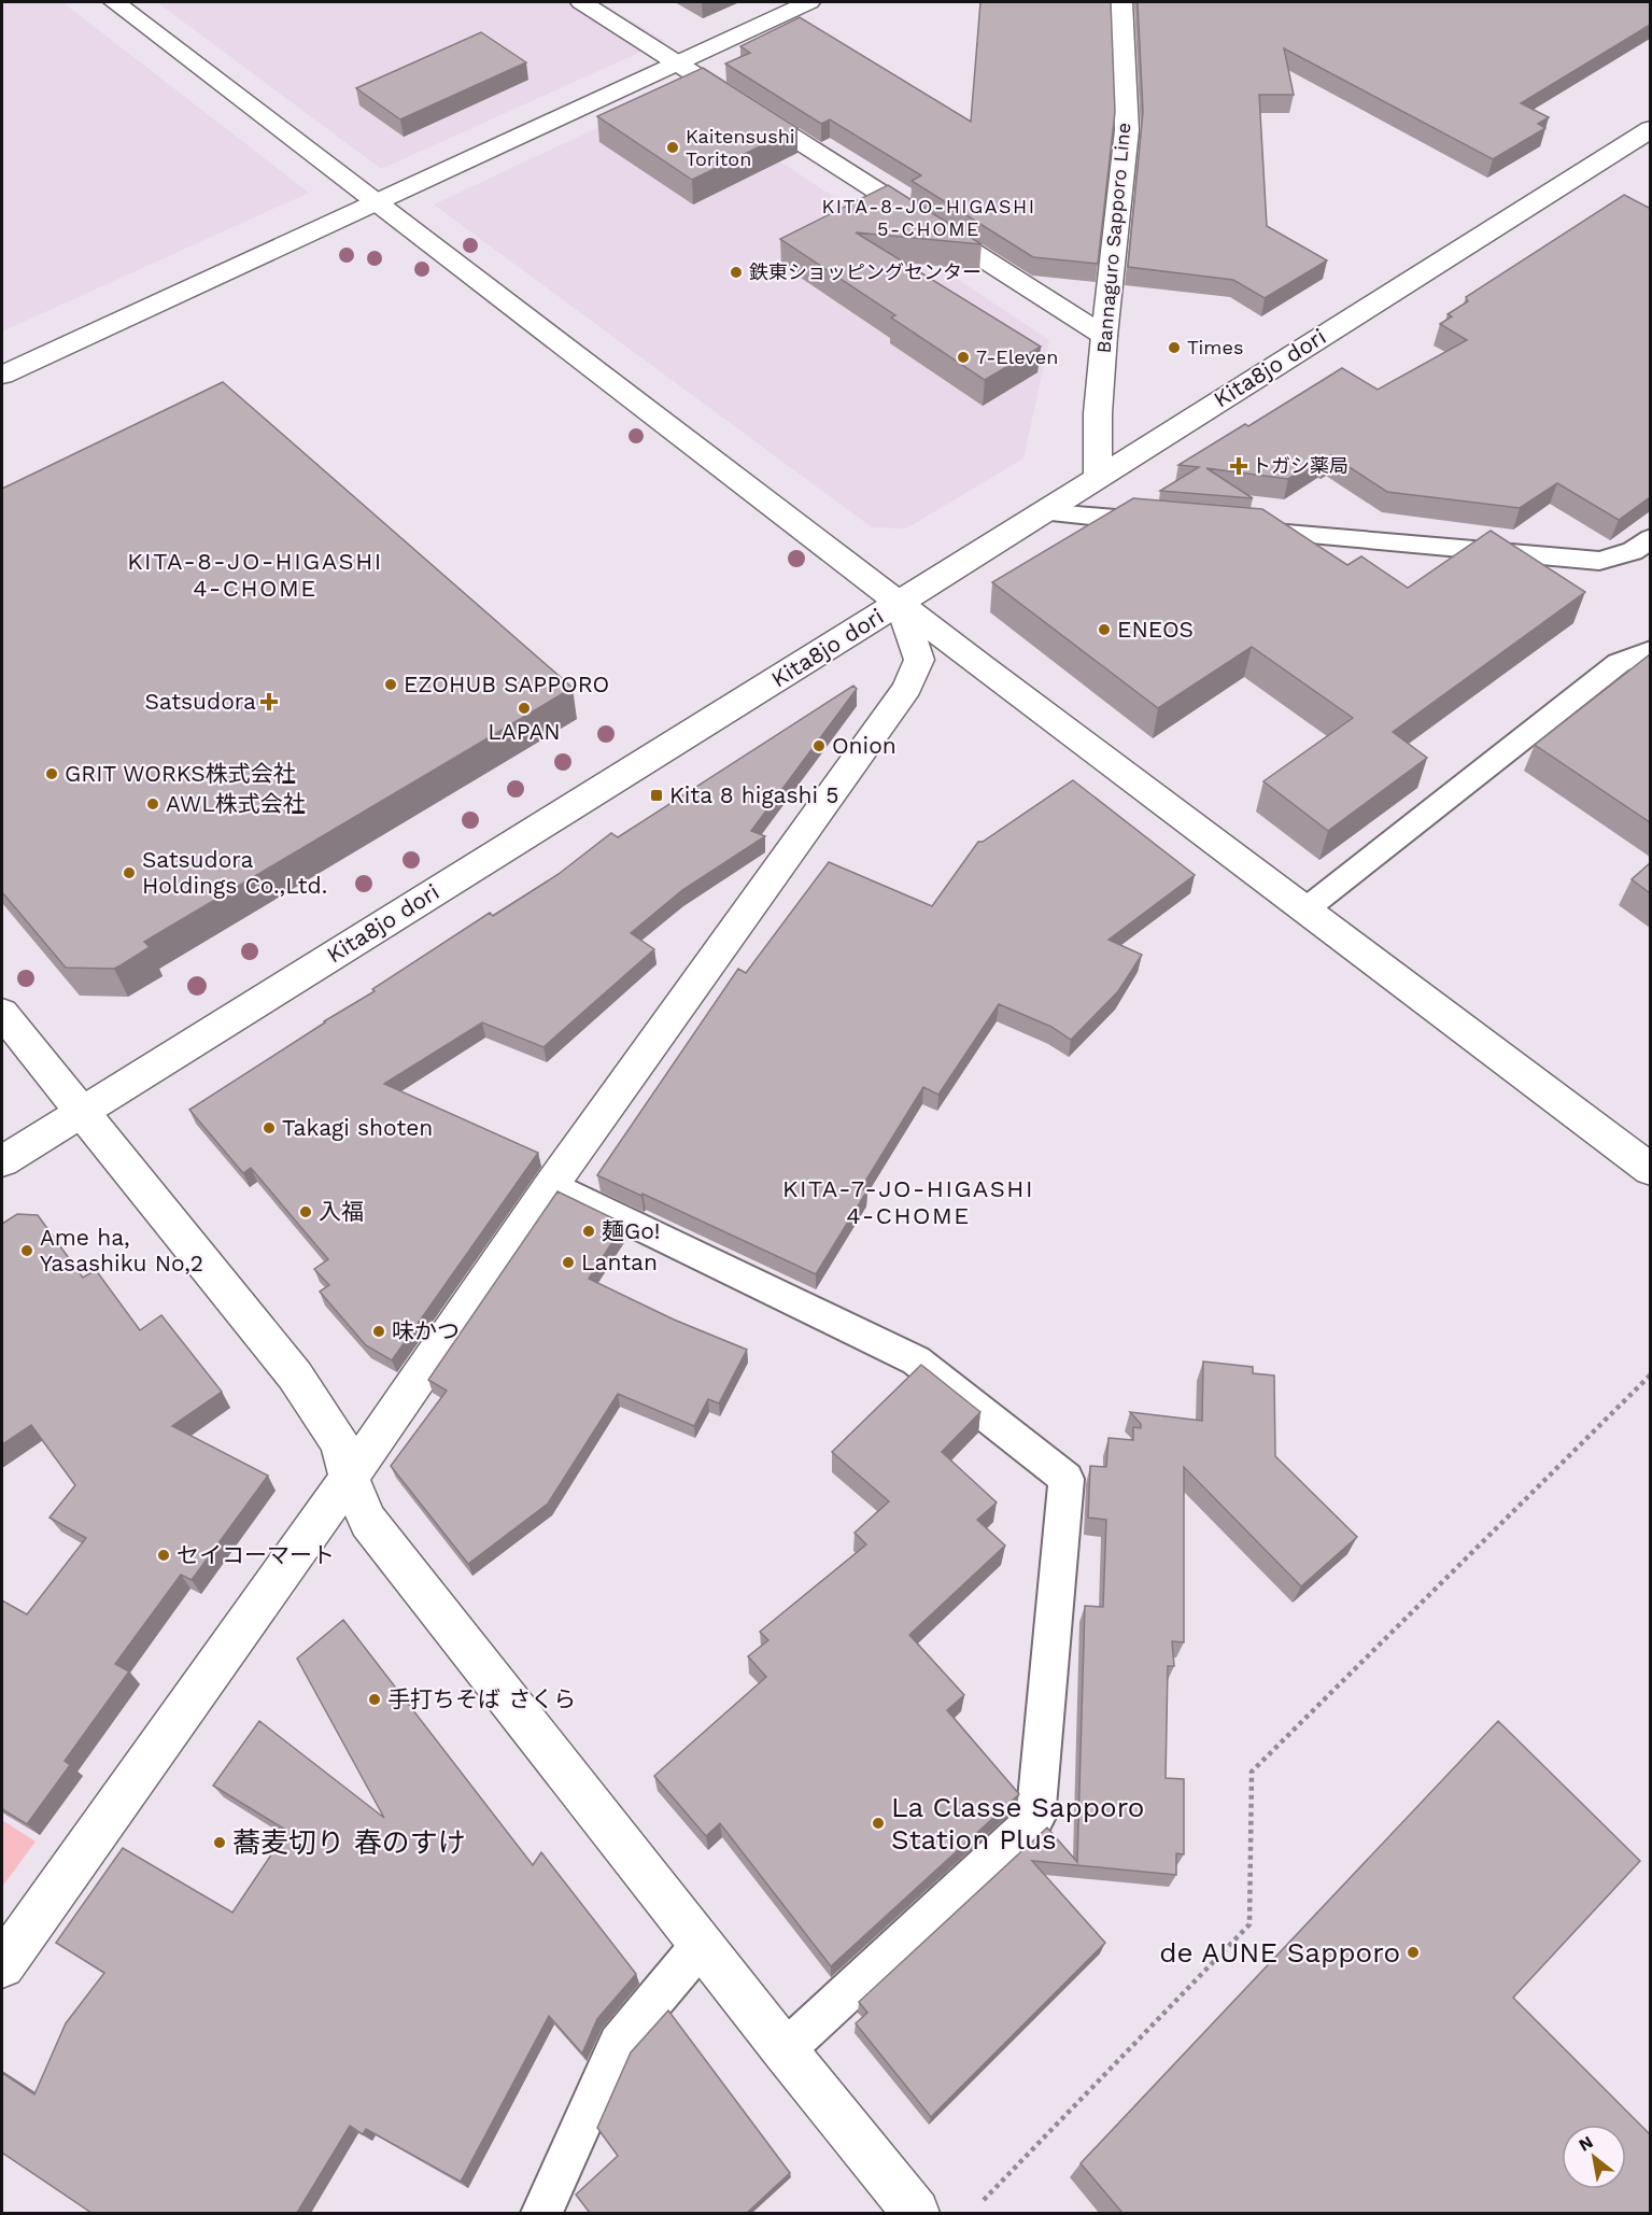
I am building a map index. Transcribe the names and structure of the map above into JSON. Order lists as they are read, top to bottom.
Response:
{
  "streets": {
    "street": ["Bannaguro Sapporo Line", "Kita8jo dori"]
  },
  "crossings": [
    ["Bannaguro Sapporo Line", "Kita8jo dori"]
  ],
  "districts": ["KITA-8-JO-HIGASHI 5-CHOME", "KITA-8-JO-HIGASHI 4-CHOME", "KITA-7-JO-HIGASHI 4-CHOME"],
  "places": {
    "other": [
      "Kaitensushi Toriton",
      "鉄東ショッピングセンター",
      "Times",
      "7-Eleven",
      "ENEOS",
      "EZOHUB SAPPORO",
      "LAPAN",
      "Onion",
      "GRIT WORKS株式会社",
      "AWL株式会社",
      "Satsudora Holdings Co.,Ltd.",
      "Takagi shoten",
      "入福",
      "麺Go!",
      "Ame ha, Yasashiku No,2",
      "Lantan",
      "味かつ",
      "セイコーマート",
      "手打ちそば さくら",
      "La Classe Sapporo Station Plus",
      "蕎麦切り 春のすけ",
      "de AUNE Sapporo"
    ],
    "health": ["トガシ薬局", "Satsudora"],
    "transit": ["Kita 8 higashi 5"]
  },
  "north": "top left"
}
